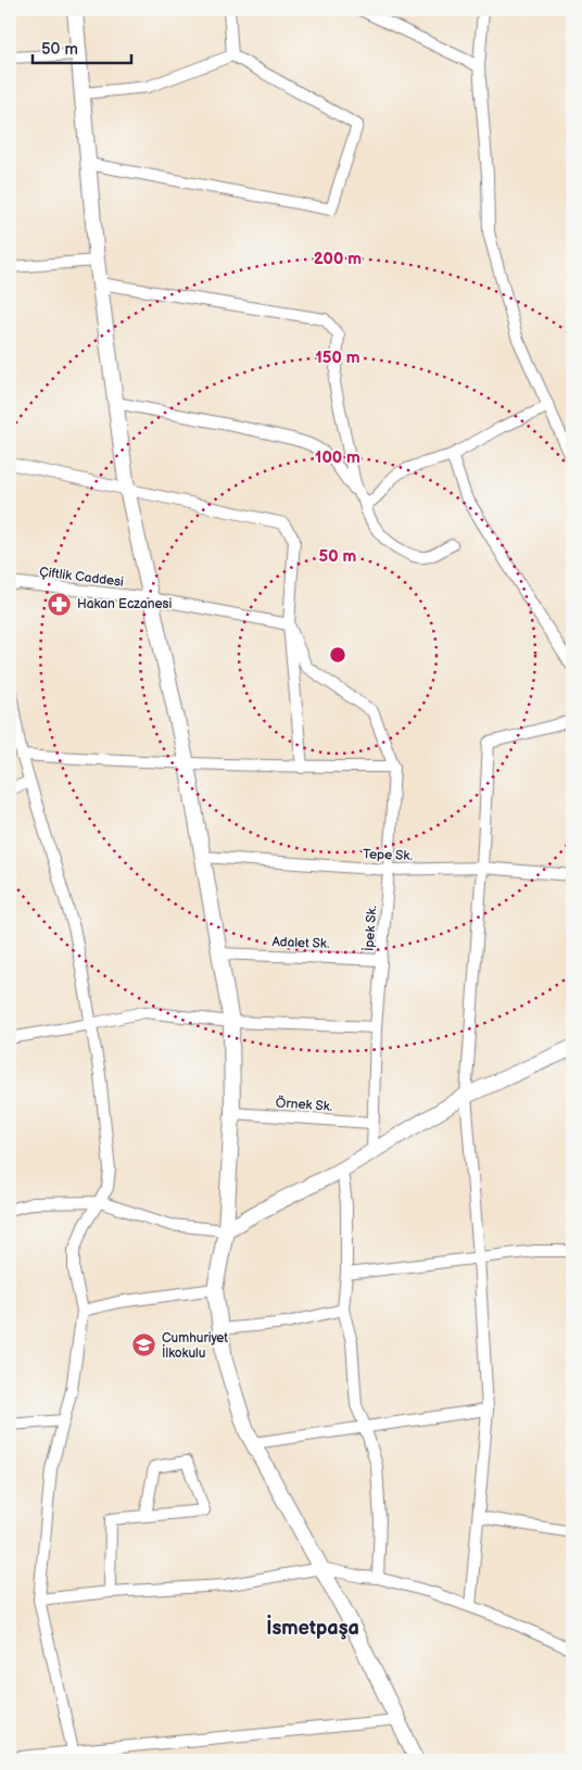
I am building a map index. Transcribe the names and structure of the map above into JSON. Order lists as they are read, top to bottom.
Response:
{
  "streets": {
    "street": [
      "Çiftlik Caddesi",
      "Tepe Sk.",
      "İpek Sk.",
      "Adalet Sk.",
      "Örnek Sk."
    ]
  },
  "crossings": [
    ["Çiftlik Caddesi", "İpek Sk."],
    ["Tepe Sk.", "İpek Sk."],
    ["İpek Sk.", "Adalet Sk."],
    ["İpek Sk.", "Örnek Sk."]
  ],
  "districts": ["İsmetpaşa"],
  "places": {
    "pharmacy": ["Hakan Eczanesi"],
    "school or university": ["Cumhuriyet İlkokulu"]
  },
  "scale_bar": "50 m",
  "rings": [
    "200 m",
    "150 m",
    "100 m",
    "50 m"
  ]
}
